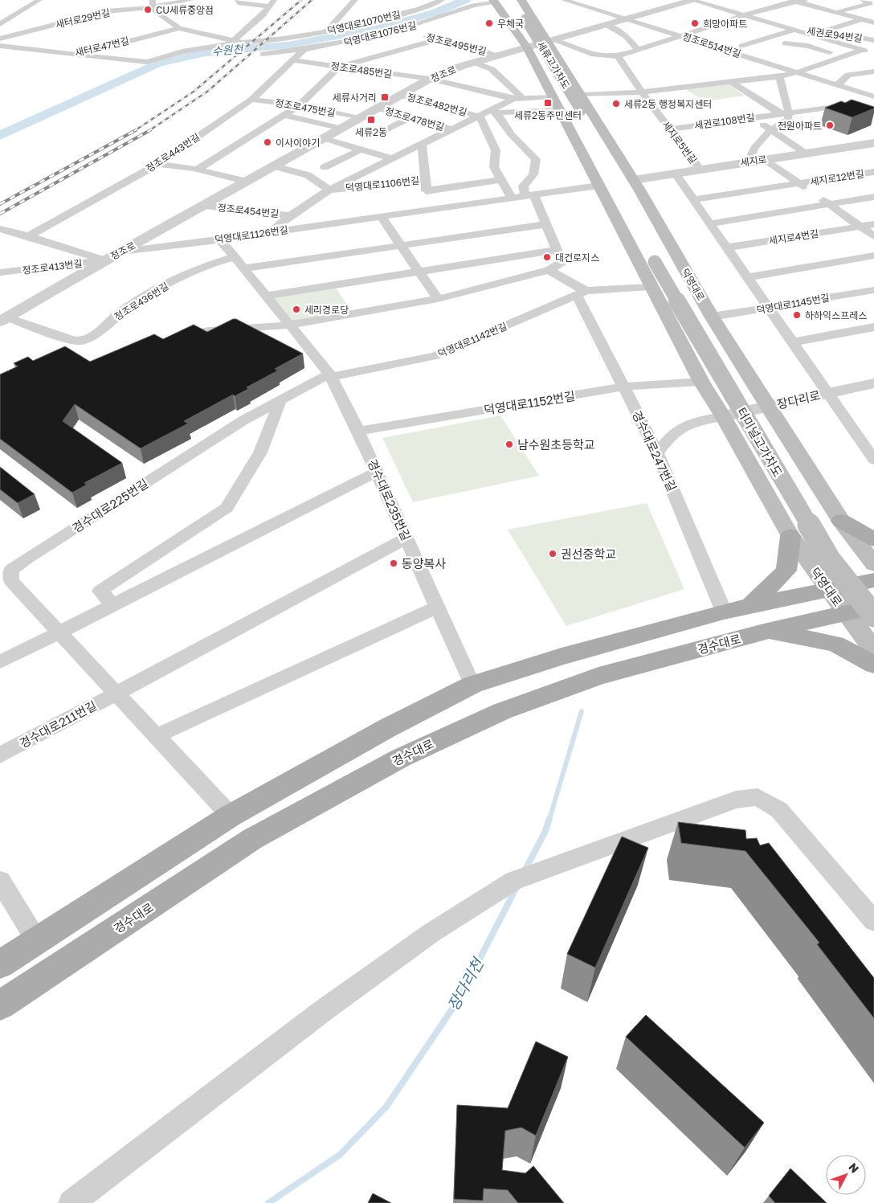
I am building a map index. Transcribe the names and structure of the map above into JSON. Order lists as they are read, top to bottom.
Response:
{
  "streets": {
    "main road": [
      "세류고가차도",
      "덕영대로",
      "터미널고가차도",
      "경수대로"
    ],
    "street": [
      "새터로29번길",
      "덕영대로1070번길",
      "덕영대로1076번길",
      "세권로94번길",
      "정조로495번길",
      "정조로514번길",
      "새터로47번길",
      "정조로485번길",
      "정조로",
      "정조로482번길",
      "정조로475번길",
      "정조로478번길",
      "세권로108번길",
      "세지로5번길",
      "정조로443번길",
      "세지로",
      "세지로12번길",
      "덕영대로1106번길",
      "정조로454번길",
      "덕영대로1126번길",
      "세지로4번길",
      "정조로413번길",
      "정조로436번길",
      "덕영대로1145번길",
      "덕영대로1142번길",
      "장다리로",
      "덕영대로1152번길",
      "경수대로247번길",
      "경수대로235번길",
      "경수대로225번길",
      "경수대로211번길"
    ]
  },
  "crossings": [
    ["덕영대로1070번길", "정조로495번길"],
    ["덕영대로1076번길", "정조로495번길"],
    ["덕영대로1076번길", "정조로443번길"],
    ["덕영대로1076번길", "덕영대로"],
    ["정조로495번길", "정조로"],
    ["정조로514번길", "정조로"],
    ["세류고가차도", "덕영대로1106번길"],
    ["세류고가차도", "덕영대로"],
    ["정조로485번길", "정조로"],
    ["정조로485번길", "정조로443번길"],
    ["정조로485번길", "덕영대로1106번길"],
    ["정조로", "정조로482번길"],
    ["정조로", "정조로475번길"],
    ["정조로", "정조로478번길"],
    ["정조로", "정조로454번길"],
    ["정조로", "덕영대로1126번길"],
    ["정조로", "정조로413번길"],
    ["정조로", "덕영대로"],
    ["정조로", "정조로436번길"],
    ["정조로482번길", "덕영대로1106번길"],
    ["정조로482번길", "덕영대로1126번길"],
    ["정조로475번길", "정조로443번길"],
    ["정조로478번길", "덕영대로1106번길"],
    ["세권로108번길", "세지로5번길"],
    ["세지로5번길", "세지로"],
    ["세지로", "세지로12번길"],
    ["세지로", "덕영대로"],
    ["세지로12번길", "세지로4번길"],
    ["덕영대로1106번길", "정조로454번길"],
    ["덕영대로1106번길", "덕영대로1126번길"],
    ["덕영대로1106번길", "덕영대로"],
    ["덕영대로1126번길", "덕영대로"],
    ["덕영대로1126번길", "경수대로235번길"],
    ["덕영대로", "덕영대로1145번길"],
    ["덕영대로", "덕영대로1142번길"],
    ["덕영대로", "장다리로"],
    ["덕영대로", "덕영대로1152번길"],
    ["덕영대로", "터미널고가차도"],
    ["덕영대로", "경수대로"],
    ["정조로436번길", "경수대로235번길"],
    ["덕영대로1142번길", "경수대로247번길"],
    ["덕영대로1142번길", "경수대로235번길"],
    ["덕영대로1142번길", "경수대로225번길"],
    ["덕영대로1152번길", "경수대로247번길"],
    ["덕영대로1152번길", "경수대로235번길"],
    ["경수대로235번길", "경수대로225번길"],
    ["경수대로225번길", "경수대로211번길"]
  ],
  "water": ["수원천", "장다리천"],
  "places": {
    "other": [
      "CU세류중앙점",
      "우체국",
      "희망아파트",
      "세류2동 행정복지센터",
      "전원아파트",
      "이사이야기",
      "대건로지스",
      "세리경로당",
      "하하익스프레스",
      "남수원초등학교",
      "권선중학교",
      "동양복사"
    ],
    "transit": ["세류사거리", "세류2동주민센터", "세류2동"]
  },
  "north": "top right"
}
